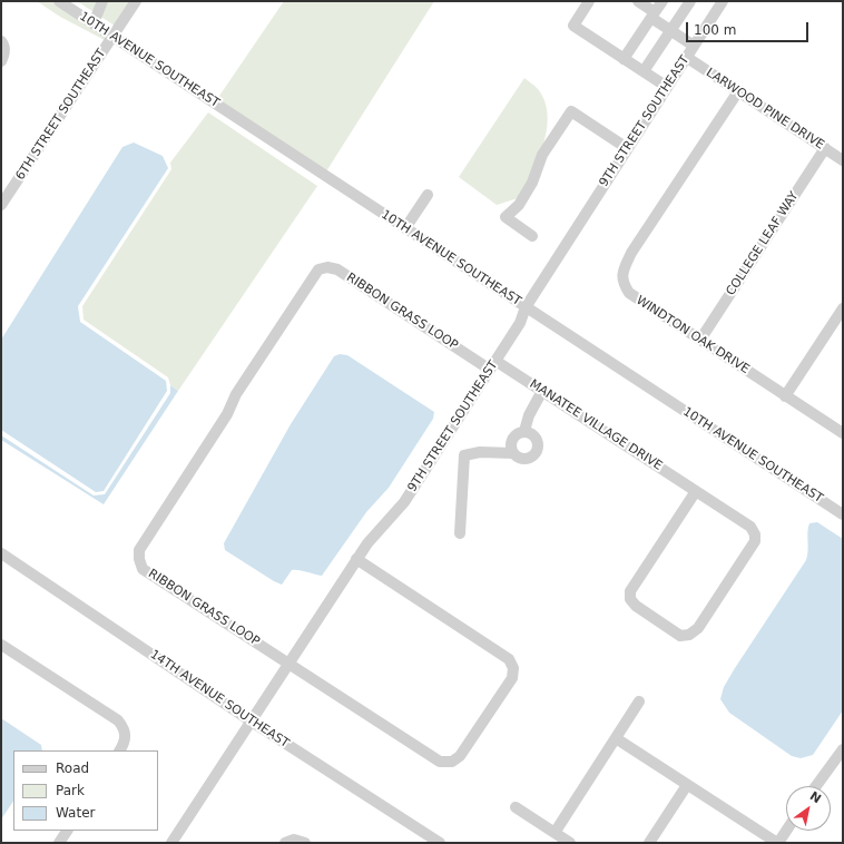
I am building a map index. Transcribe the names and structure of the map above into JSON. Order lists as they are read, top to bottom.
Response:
{
  "streets": {
    "street": [
      "10TH AVENUE SOUTHEAST",
      "LARWOOD PINE DRIVE",
      "6TH STREET SOUTHEAST",
      "9TH STREET SOUTHEAST",
      "COLLEGE LEAF WAY",
      "RIBBON GRASS LOOP",
      "WINDTON OAK DRIVE",
      "MANATEE VILLAGE DRIVE",
      "14TH AVENUE SOUTHEAST"
    ]
  },
  "crossings": [
    ["10TH AVENUE SOUTHEAST", "6TH STREET SOUTHEAST"],
    ["10TH AVENUE SOUTHEAST", "9TH STREET SOUTHEAST"],
    ["LARWOOD PINE DRIVE", "9TH STREET SOUTHEAST"],
    ["LARWOOD PINE DRIVE", "COLLEGE LEAF WAY"],
    ["LARWOOD PINE DRIVE", "WINDTON OAK DRIVE"],
    ["9TH STREET SOUTHEAST", "RIBBON GRASS LOOP"],
    ["9TH STREET SOUTHEAST", "MANATEE VILLAGE DRIVE"],
    ["9TH STREET SOUTHEAST", "14TH AVENUE SOUTHEAST"],
    ["COLLEGE LEAF WAY", "WINDTON OAK DRIVE"],
    ["RIBBON GRASS LOOP", "MANATEE VILLAGE DRIVE"]
  ],
  "legend": ["Road", "Park", "Water"],
  "scale_bar": "100 m",
  "north": "top right"
}
